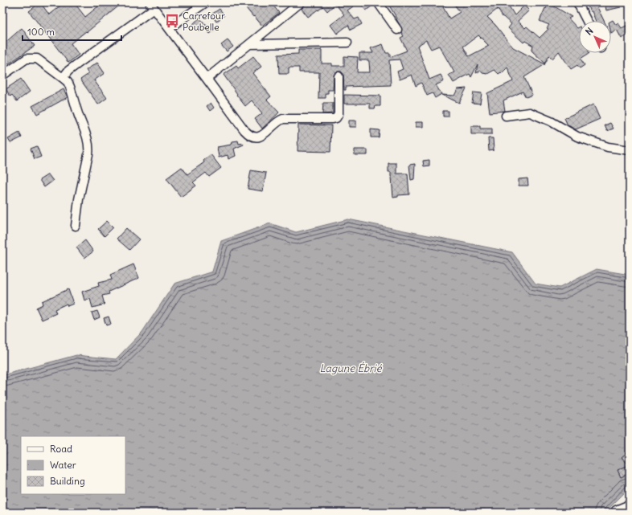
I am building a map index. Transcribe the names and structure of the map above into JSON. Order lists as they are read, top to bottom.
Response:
{
  "water": ["Lagune Ébrié"],
  "places": {
    "bus stop": ["Carrefour Poubelle"]
  },
  "legend": ["Road", "Water", "Building"],
  "scale_bar": "100 m",
  "north": "top left"
}
